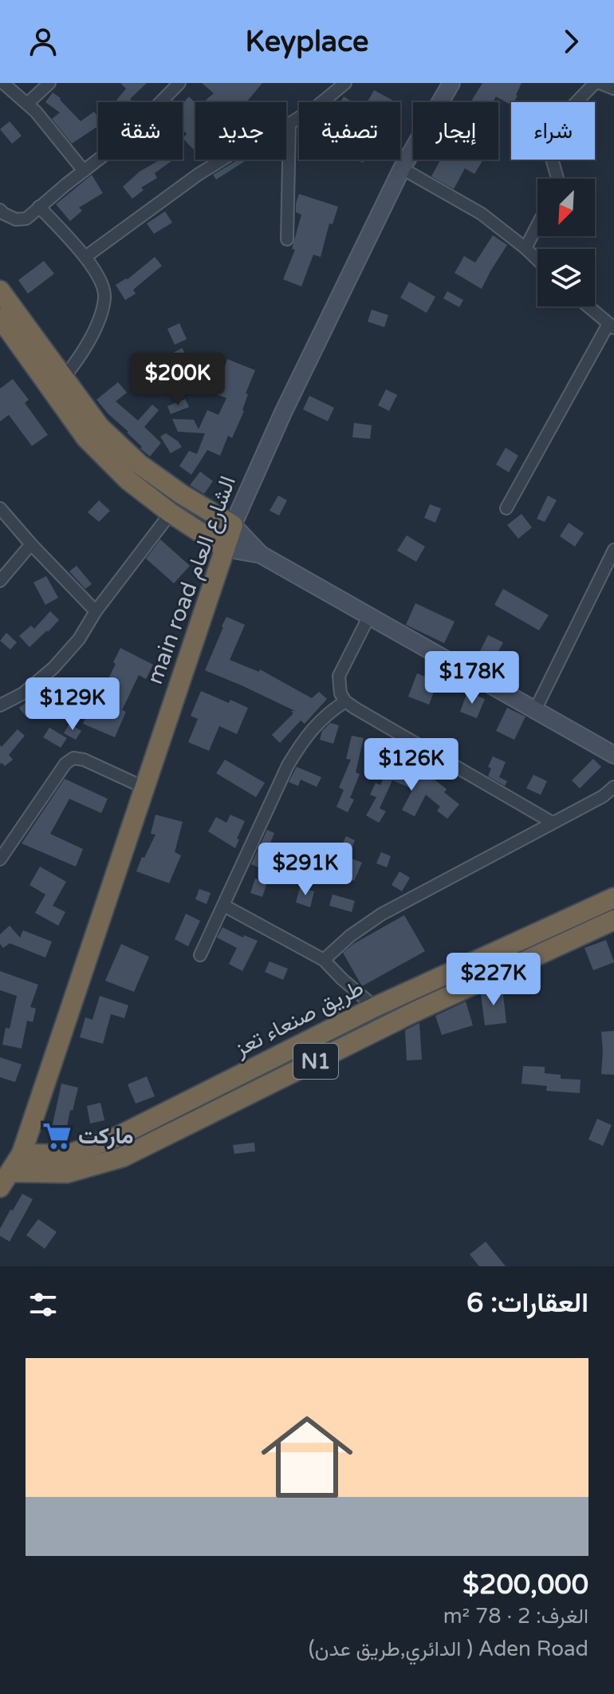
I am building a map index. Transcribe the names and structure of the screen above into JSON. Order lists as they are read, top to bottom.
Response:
{
  "streets": {
    "highway": ["main road الشارع العام", "طريق صنعاء تعز", "N1"]
  },
  "crossings": [
    ["main road الشارع العام", "طريق صنعاء تعز"]
  ],
  "places": {
    "supermarket": ["ماركت"]
  },
  "north": "bottom left",
  "page": {
    "header": "Keyplace",
    "chip": [
      "شراء",
      "إيجار",
      "تصفية",
      "جديد",
      "شقة"
    ],
    "price": [
      "$200K",
      "$178K",
      "$129K",
      "$126K",
      "$291K",
      "$227K"
    ],
    "heading": "العقارات: 6",
    "list": [
      {
        "name": "$200,000",
        "note": "الغرف: 2 · 78 m² · Aden Road ( الدائري,طريق عدن)"
      }
    ]
  }
}
